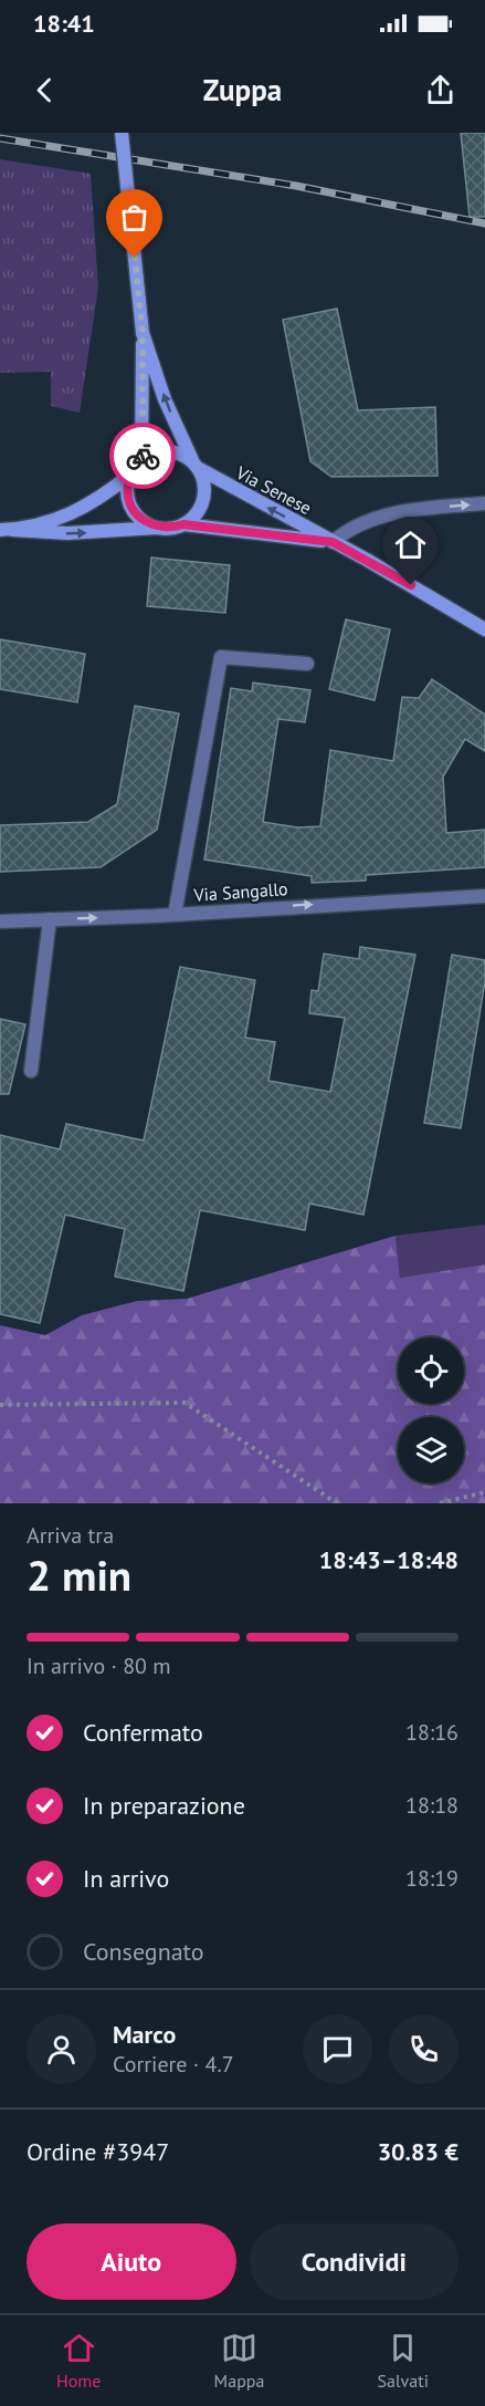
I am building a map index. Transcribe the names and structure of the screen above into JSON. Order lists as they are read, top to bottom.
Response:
{
  "streets": {
    "main road": ["Via Senese"],
    "street": ["Via Sangallo"]
  },
  "one_way": ["Via Sangallo"],
  "page": {
    "status": "18:41",
    "header": "Zuppa",
    "heading": ["2 min", "Arriva tra", "18:43–18:48"],
    "panel": [
      "Marco",
      "Corriere · 4.7",
      "Ordine #3947",
      "30.83 €"
    ],
    "bar": "In arrivo · 80 m",
    "list": [
      ["Confermato", "18:16"],
      ["In preparazione", "18:18"],
      ["In arrivo", "18:19"],
      "Consegnato"
    ],
    "buttons": ["Aiuto", "Condividi"],
    "tabs": ["Home", "Mappa", "Salvati"]
  }
}
